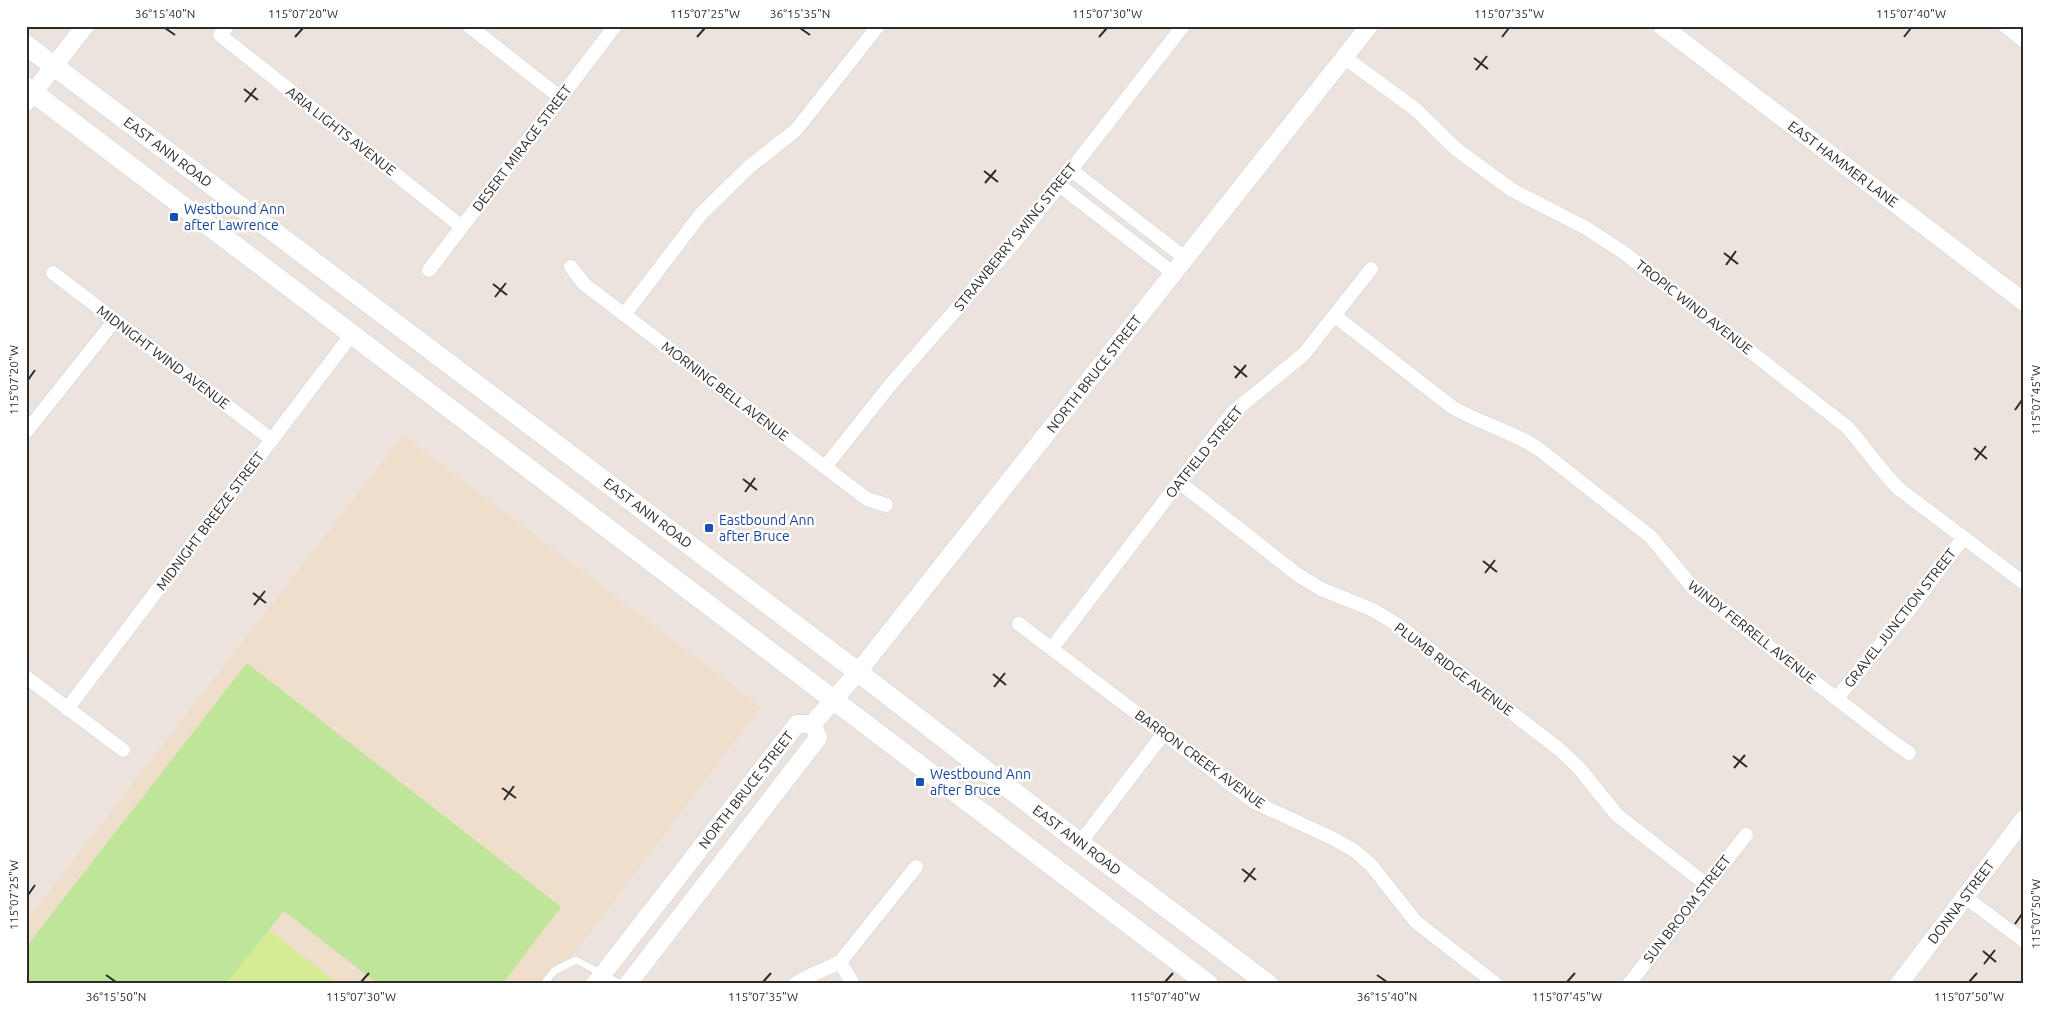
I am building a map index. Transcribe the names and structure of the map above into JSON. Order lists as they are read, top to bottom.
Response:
{
  "streets": {
    "main road": ["EAST ANN ROAD"],
    "street": [
      "ARIA LIGHTS AVENUE",
      "DESERT MIRAGE STREET",
      "EAST HAMMER LANE",
      "STRAWBERRY SWING STREET",
      "TROPIC WIND AVENUE",
      "MIDNIGHT WIND AVENUE",
      "NORTH BRUCE STREET",
      "MORNING BELL AVENUE",
      "OATFIELD STREET",
      "MIDNIGHT BREEZE STREET",
      "GRAVEL JUNCTION STREET",
      "WINDY FERRELL AVENUE",
      "PLUMB RIDGE AVENUE",
      "BARRON CREEK AVENUE",
      "DONNA STREET",
      "SUN BROOM STREET"
    ]
  },
  "crossings": [
    ["ARIA LIGHTS AVENUE", "DESERT MIRAGE STREET"],
    ["EAST ANN ROAD", "NORTH BRUCE STREET"],
    ["STRAWBERRY SWING STREET", "MORNING BELL AVENUE"],
    ["TROPIC WIND AVENUE", "NORTH BRUCE STREET"],
    ["TROPIC WIND AVENUE", "GRAVEL JUNCTION STREET"],
    ["MIDNIGHT WIND AVENUE", "MIDNIGHT BREEZE STREET"],
    ["OATFIELD STREET", "WINDY FERRELL AVENUE"],
    ["OATFIELD STREET", "PLUMB RIDGE AVENUE"],
    ["OATFIELD STREET", "BARRON CREEK AVENUE"],
    ["GRAVEL JUNCTION STREET", "WINDY FERRELL AVENUE"],
    ["PLUMB RIDGE AVENUE", "SUN BROOM STREET"]
  ],
  "places": {
    "transit": ["Westbound Ann after Lawrence", "Eastbound Ann after Bruce", "Westbound Ann after Bruce"]
  },
  "coordinates": [
    "36°15'40\"N",
    "115°07'20\"W",
    "115°07'25\"W",
    "36°15'35\"N",
    "115°07'30\"W",
    "115°07'35\"W",
    "115°07'40\"W",
    "115°07'45\"W",
    "115°07'50\"W",
    "36°15'50\"N"
  ]
}
